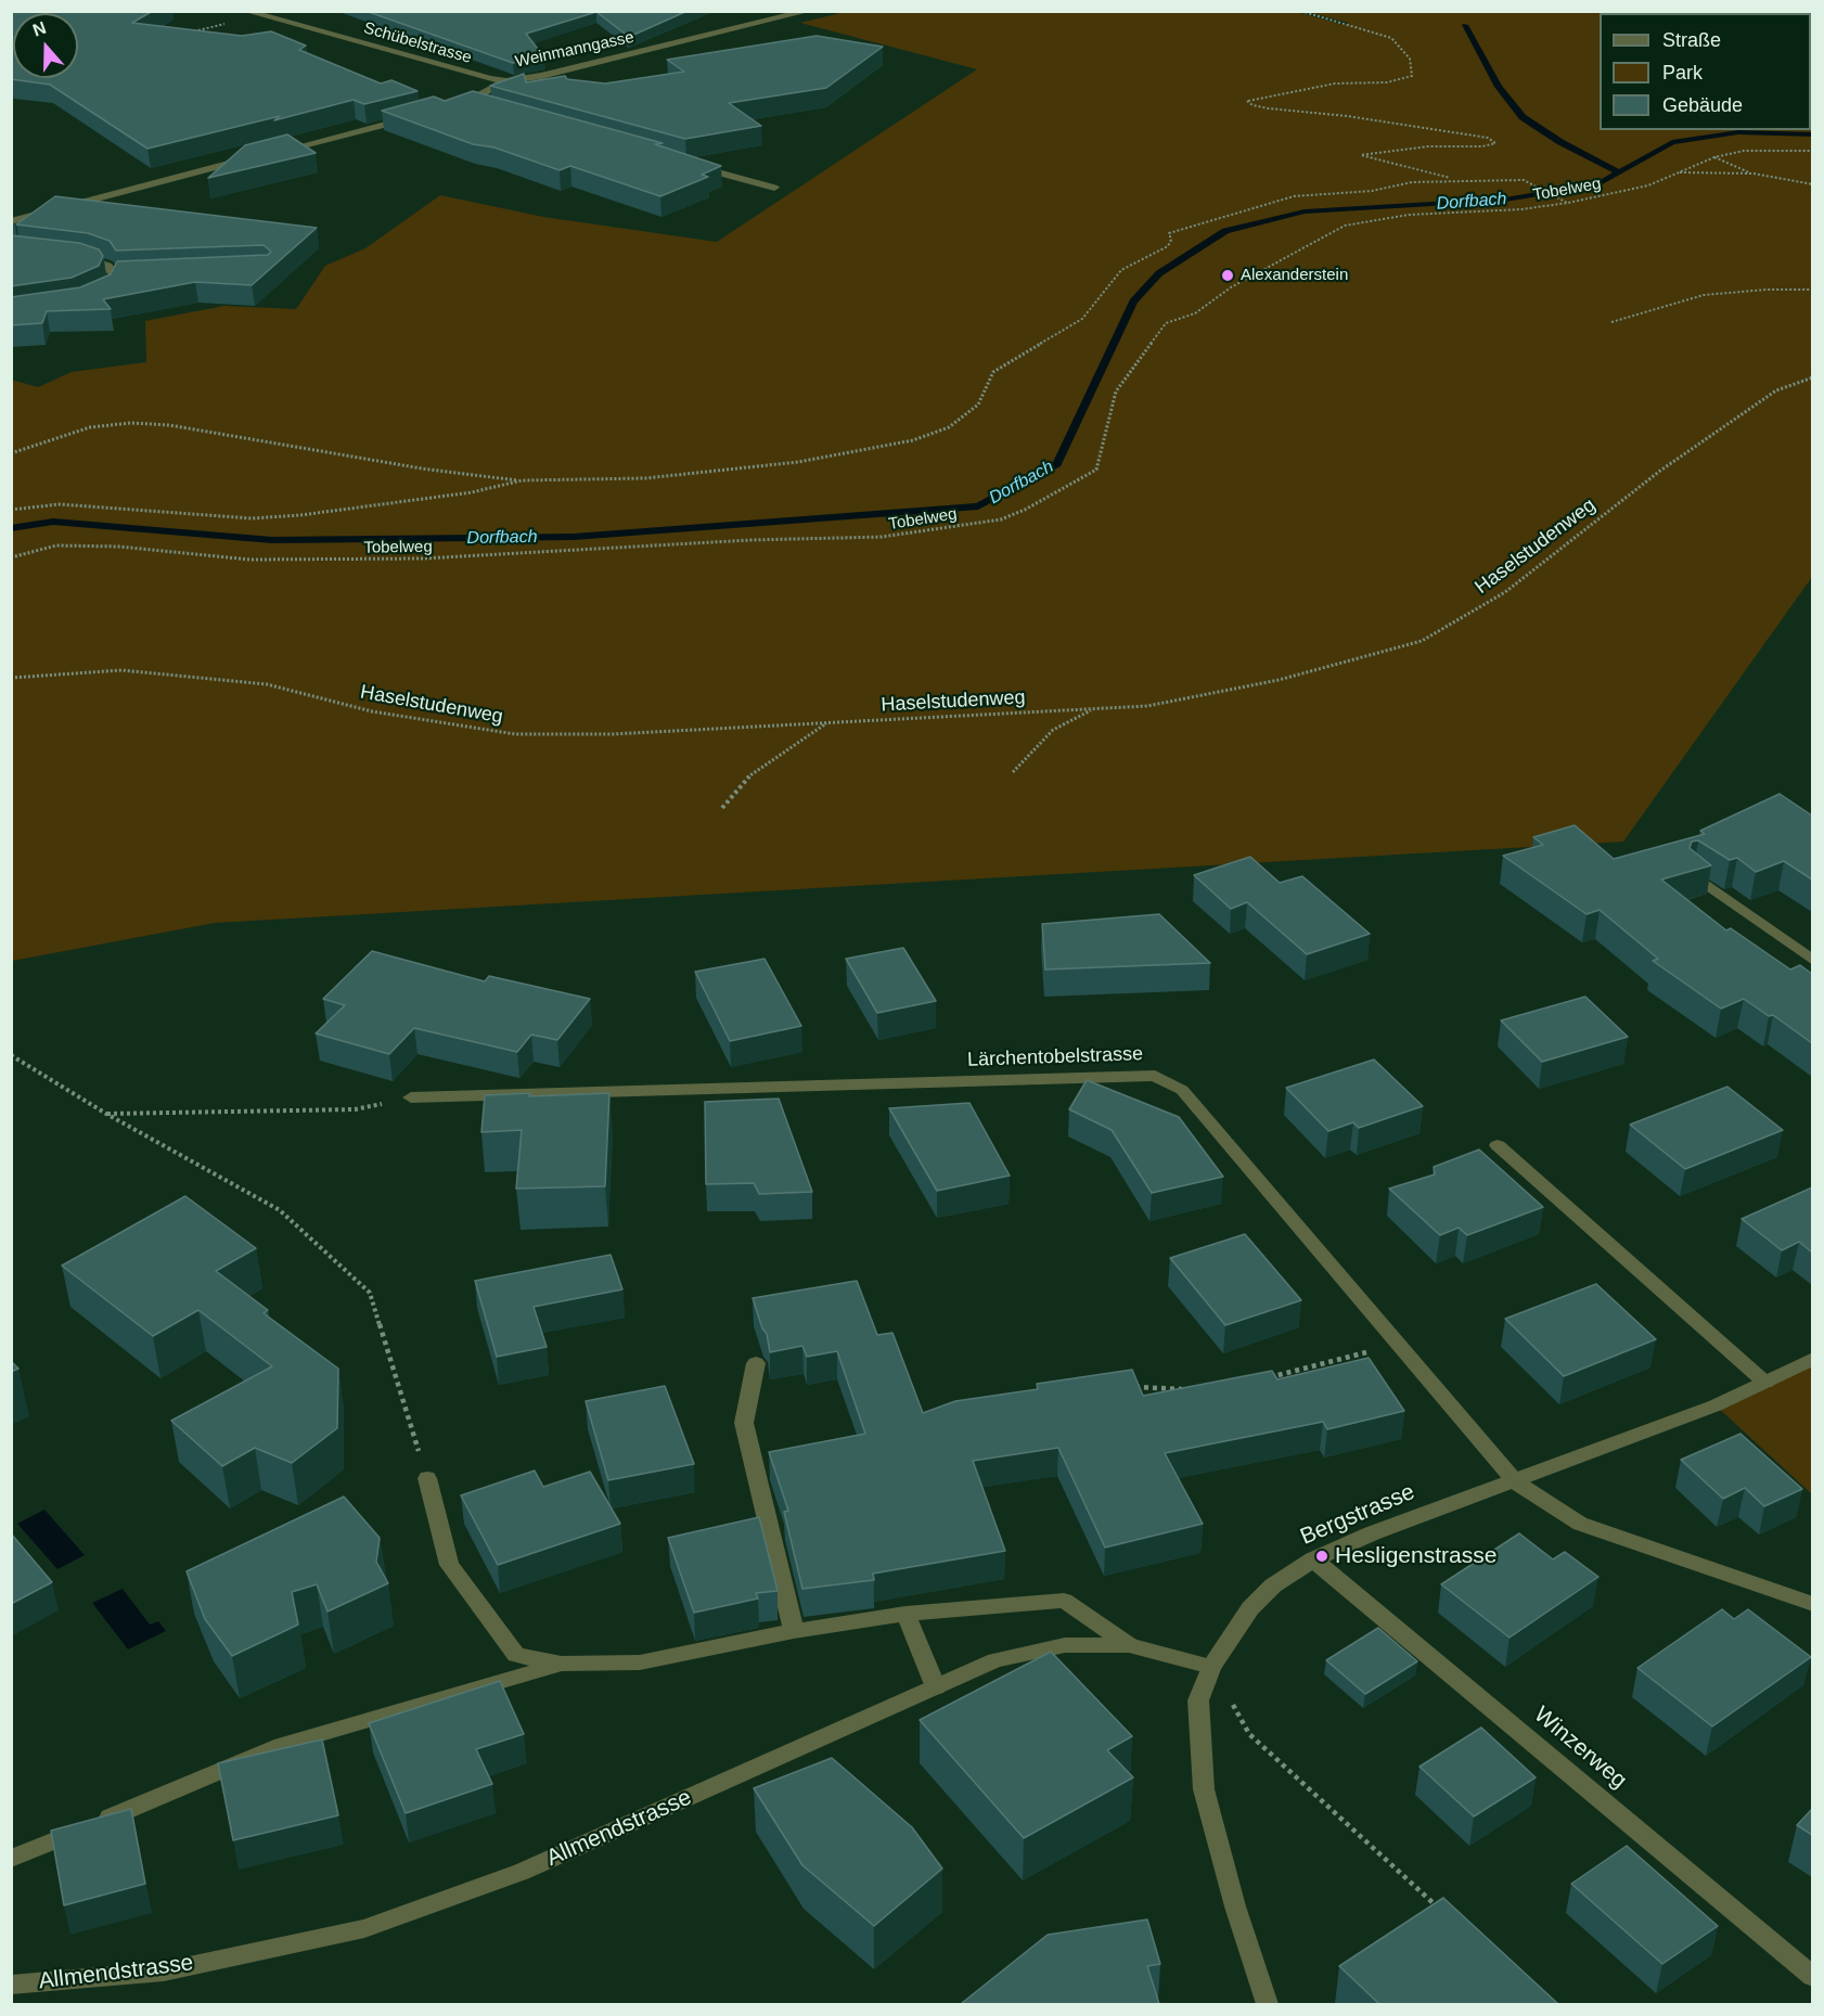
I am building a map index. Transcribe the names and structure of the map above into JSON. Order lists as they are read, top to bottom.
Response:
{
  "streets": {
    "street": [
      "Schübelstrasse",
      "Weinmanngasse",
      "Lärchentobelstrasse",
      "Bergstrasse",
      "Winzerweg",
      "Allmendstrasse"
    ],
    "path": ["Tobelweg", "Haselstudenweg"]
  },
  "crossings": [
    ["Schübelstrasse", "Weinmanngasse"],
    ["Lärchentobelstrasse", "Bergstrasse"],
    ["Bergstrasse", "Winzerweg"],
    ["Bergstrasse", "Allmendstrasse"]
  ],
  "water": ["Dorfbach"],
  "places": ["Alexanderstein", "Hesligenstrasse"],
  "legend": ["Straße", "Park", "Gebäude"],
  "north": "top"
}
